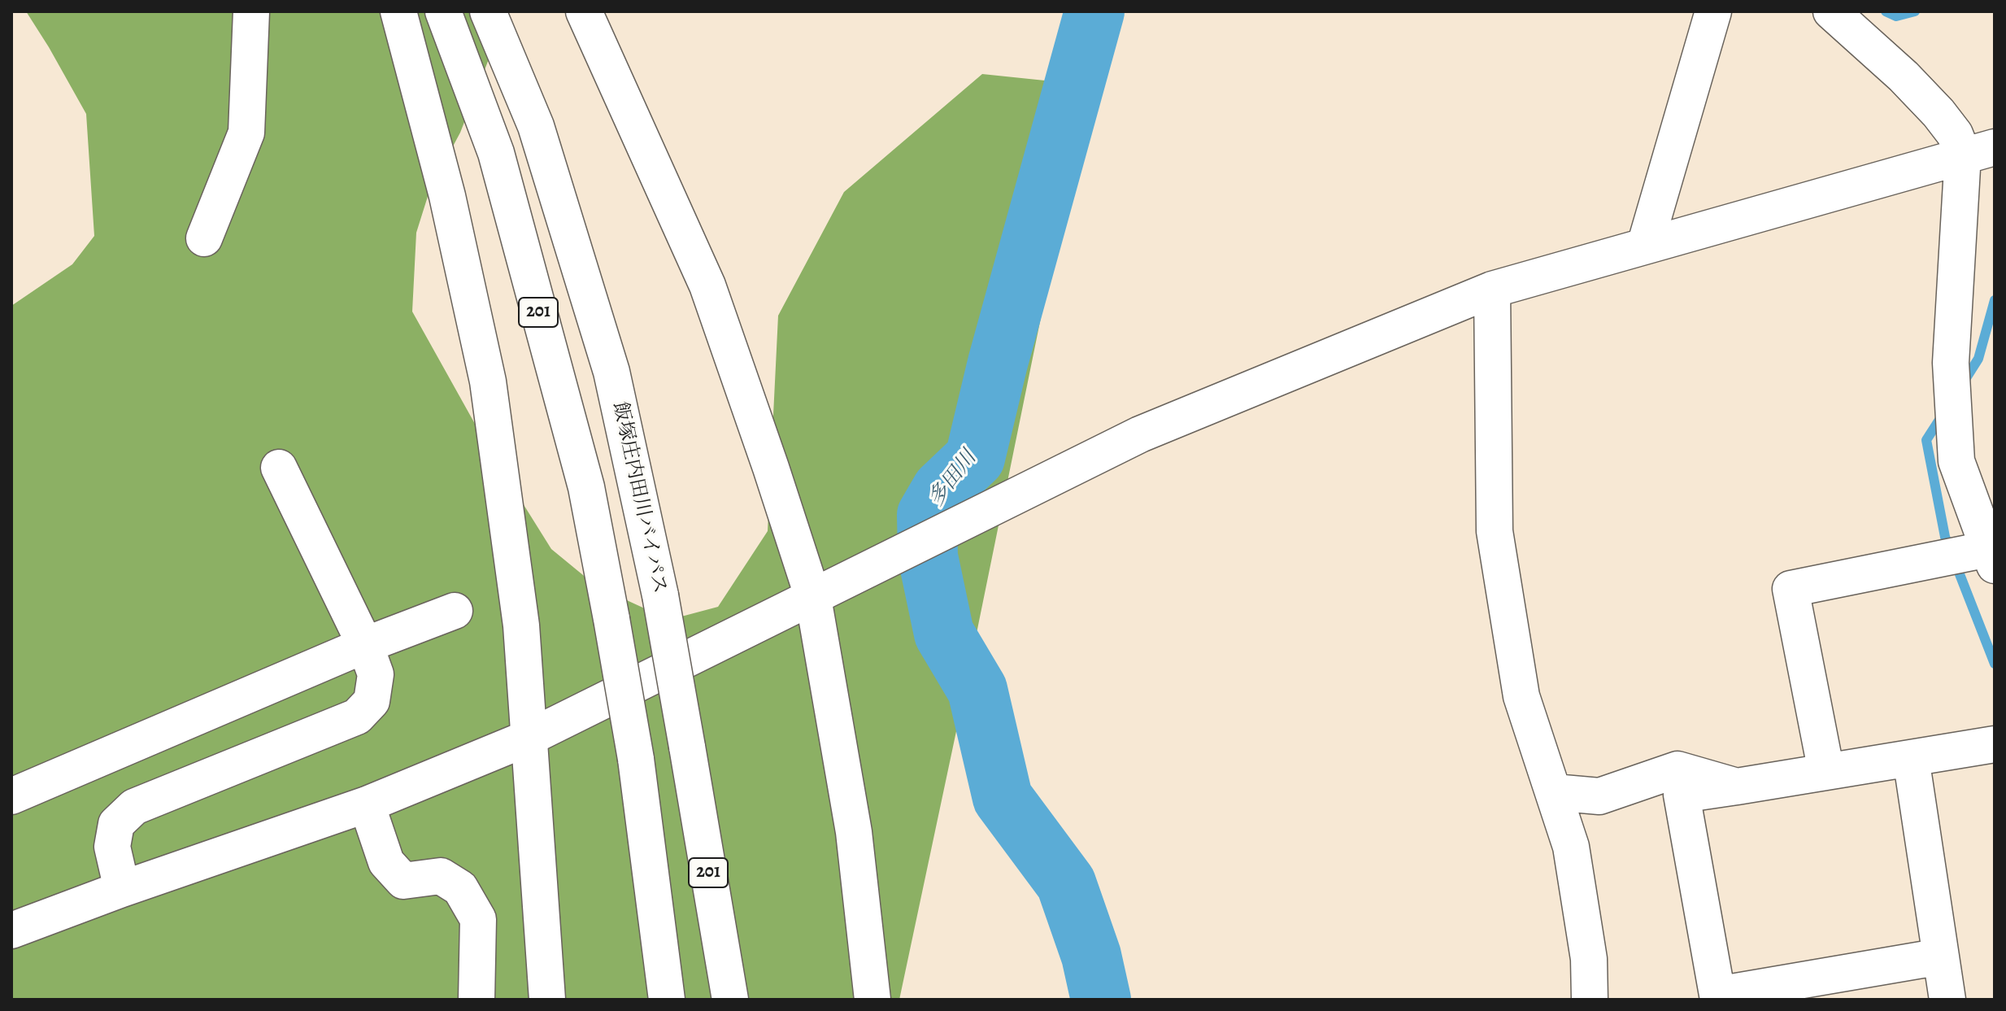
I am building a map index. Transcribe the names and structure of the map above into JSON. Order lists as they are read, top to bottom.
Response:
{
  "streets": {
    "main road": ["201", "飯塚庄内田川バイパス"]
  },
  "water": ["多田川"]
}
